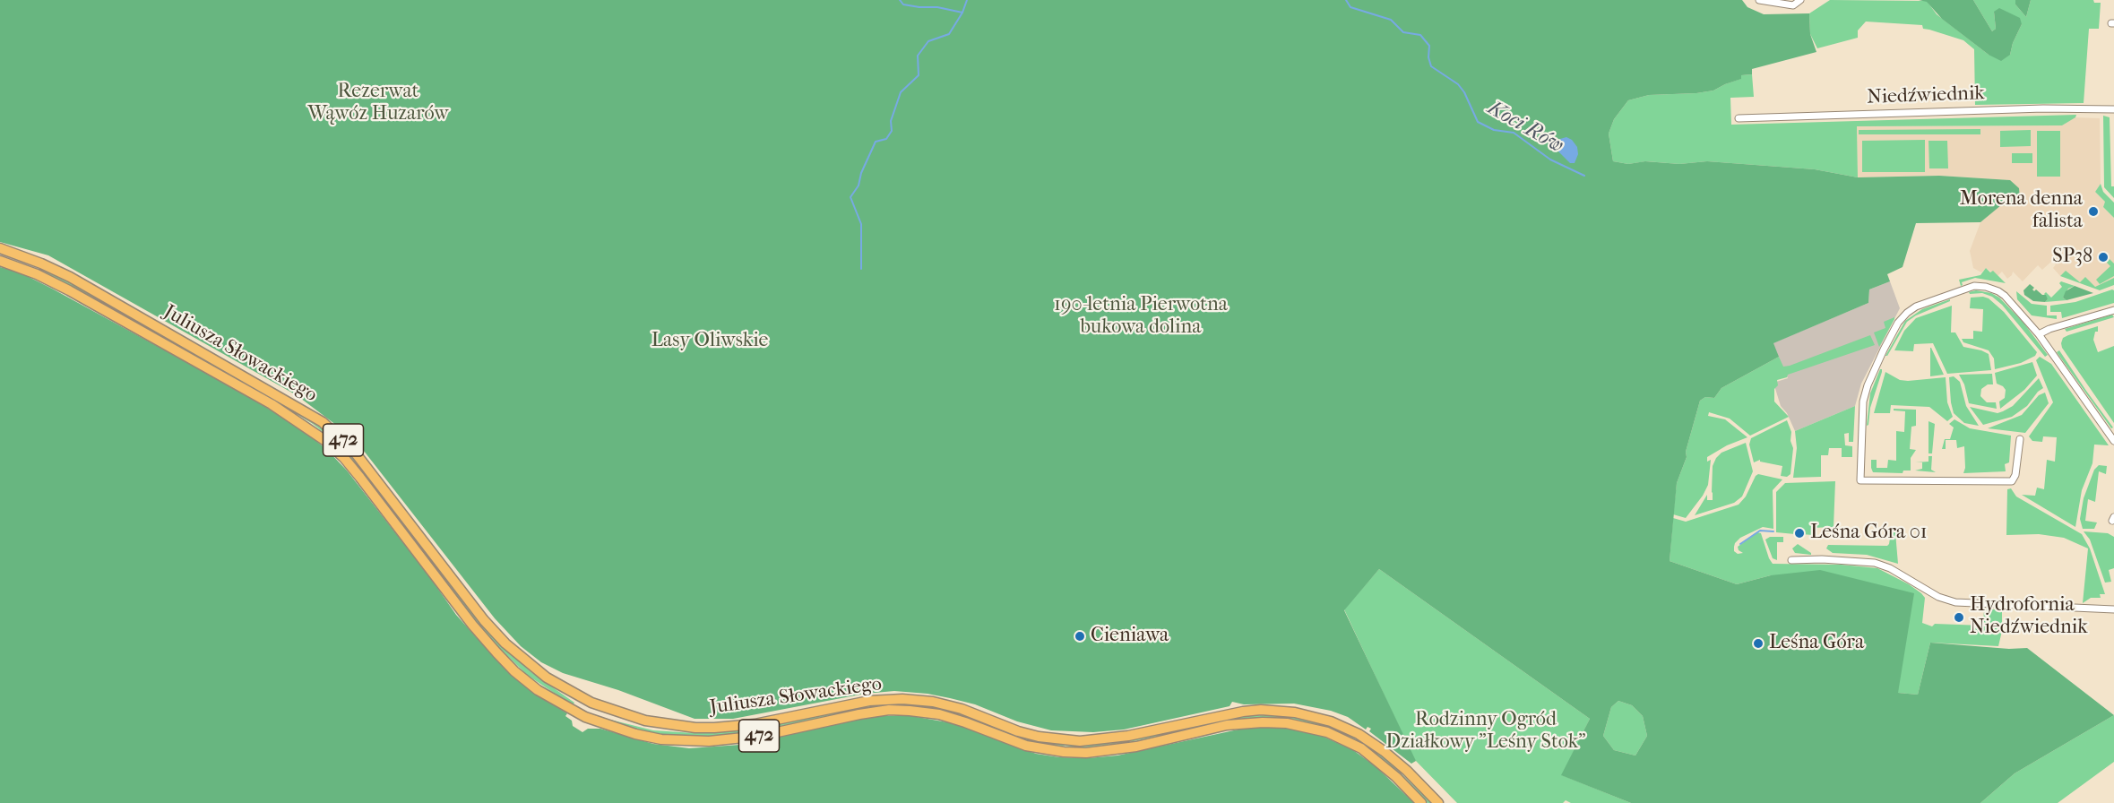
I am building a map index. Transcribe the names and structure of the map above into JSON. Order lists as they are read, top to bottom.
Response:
{
  "streets": {
    "main road": ["Juliusza Słowackiego", "472"],
    "street": ["Niedźwiednik"]
  },
  "water": ["Koci Rów"],
  "parks": [
    "Rezerwat Wąwóz Huzarów",
    "190-letnia Pierwotna bukowa dolina",
    "Lasy Oliwskie",
    "Rodzinny Ogród Działkowy \"Leśny Stok\""
  ],
  "places": [
    "Morena denna falista",
    "SP38",
    "Leśna Góra 01",
    "Hydrofornia Niedźwiednik",
    "Cieniawa",
    "Leśna Góra"
  ]
}
